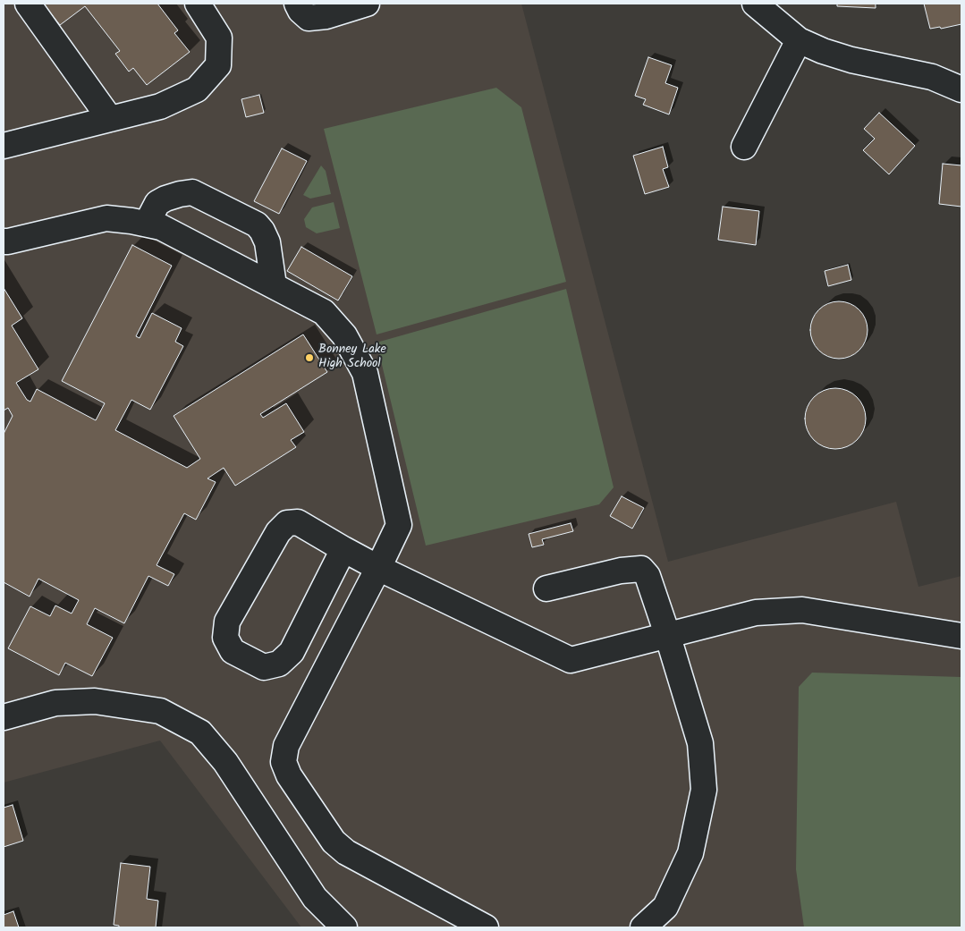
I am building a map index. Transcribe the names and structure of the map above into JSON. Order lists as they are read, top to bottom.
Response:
{
  "places": ["Bonney Lake High School"]
}
